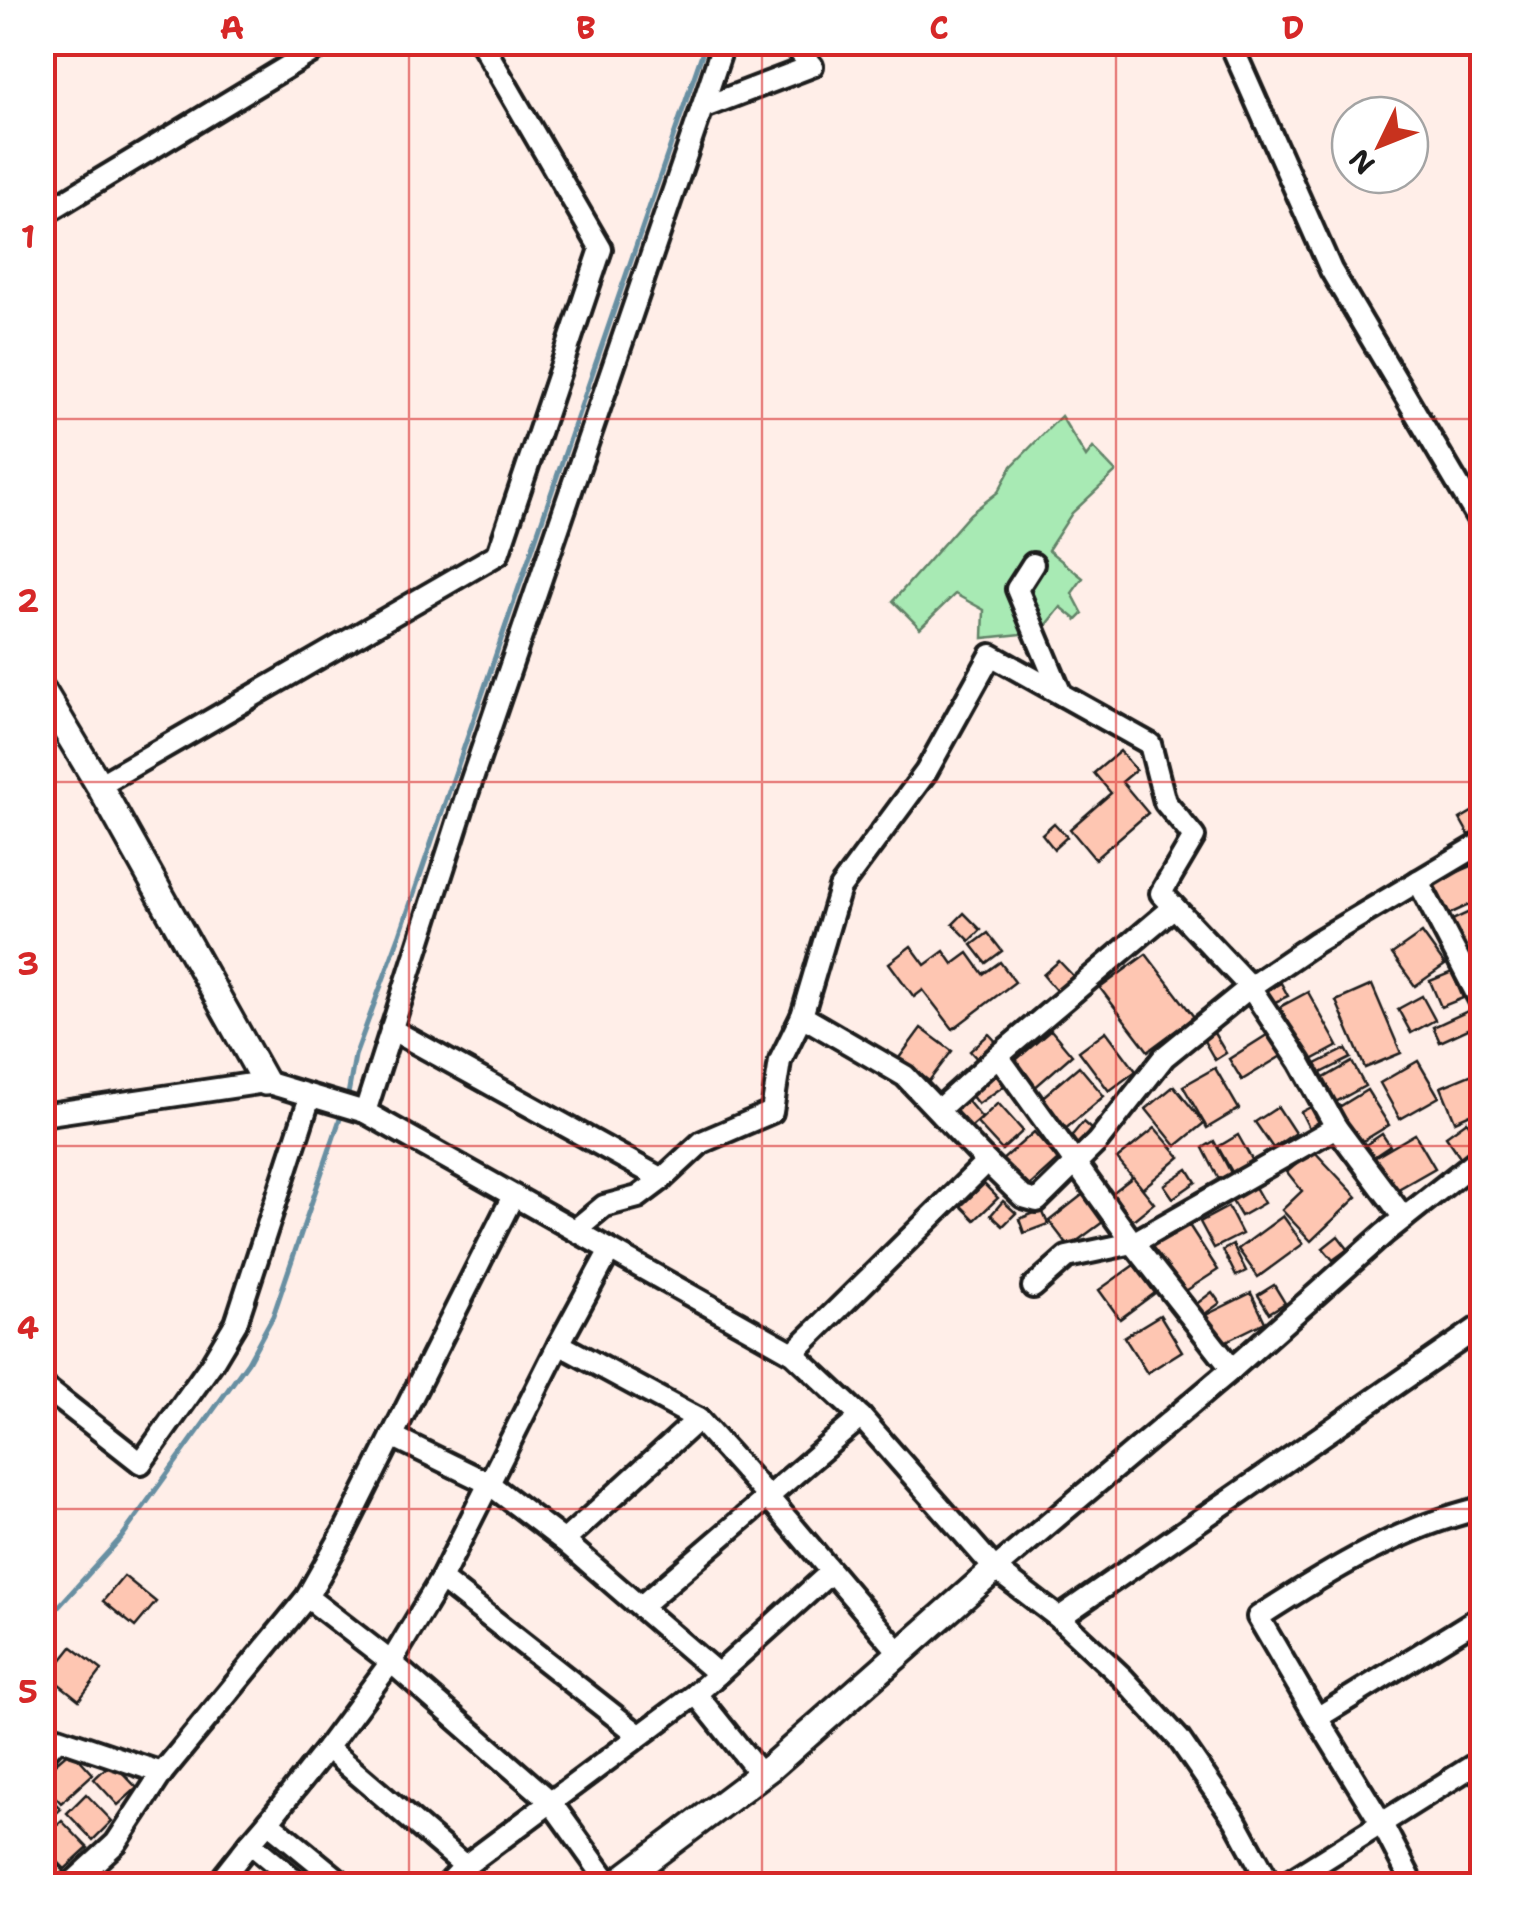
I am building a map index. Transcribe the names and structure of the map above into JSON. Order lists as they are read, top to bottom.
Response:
{
  "north": "bottom left",
  "grid": {
    "columns": [
      "A",
      "B",
      "C",
      "D"
    ],
    "rows": [
      "1",
      "2",
      "3",
      "4",
      "5"
    ]
  }
}
